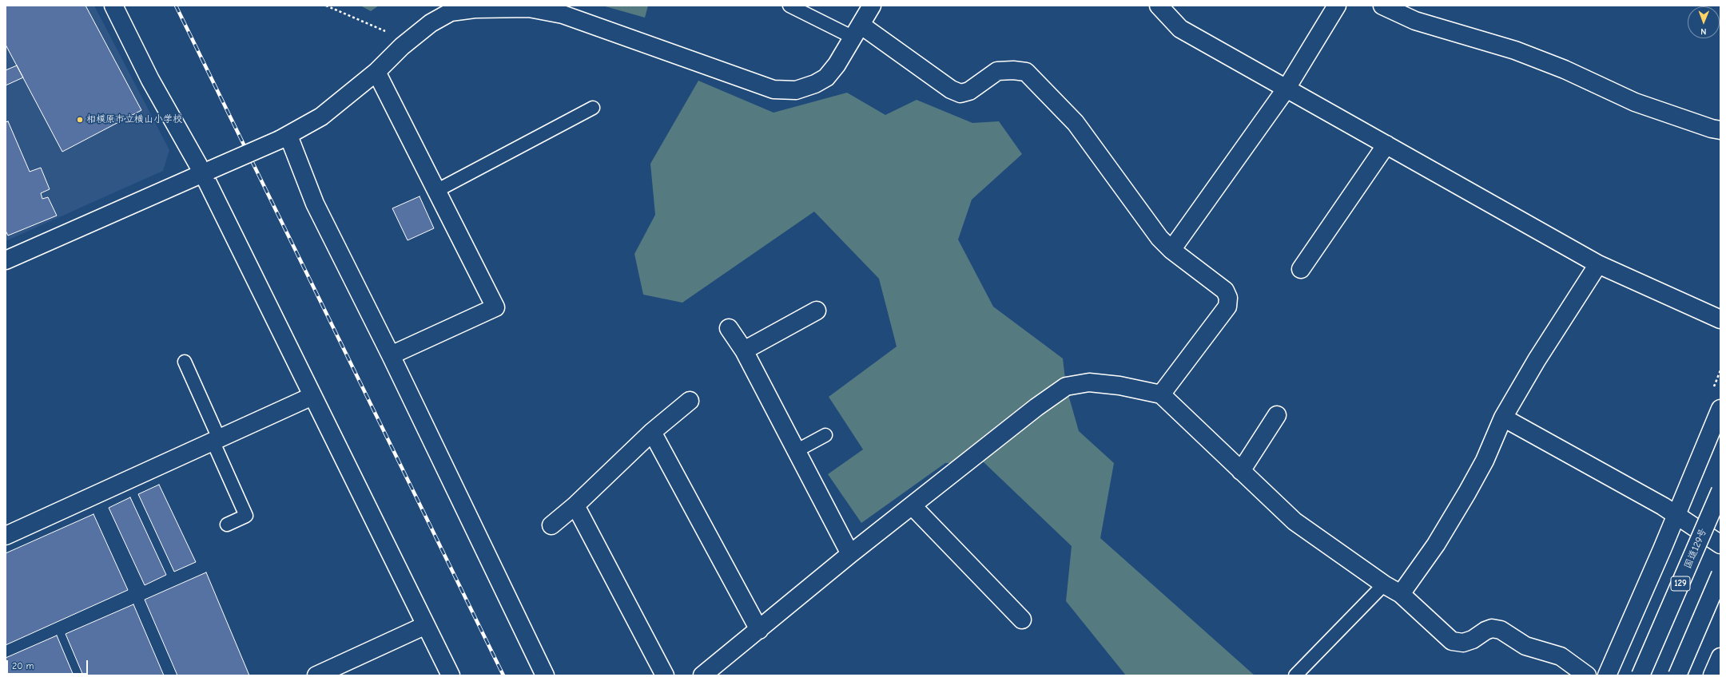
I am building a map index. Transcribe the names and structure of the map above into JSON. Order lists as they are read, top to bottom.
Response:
{
  "streets": {
    "main road": ["国道129号", "129"]
  },
  "places": ["相模原市立横山小学校"],
  "scale_bar": "20 m",
  "north": "bottom"
}
